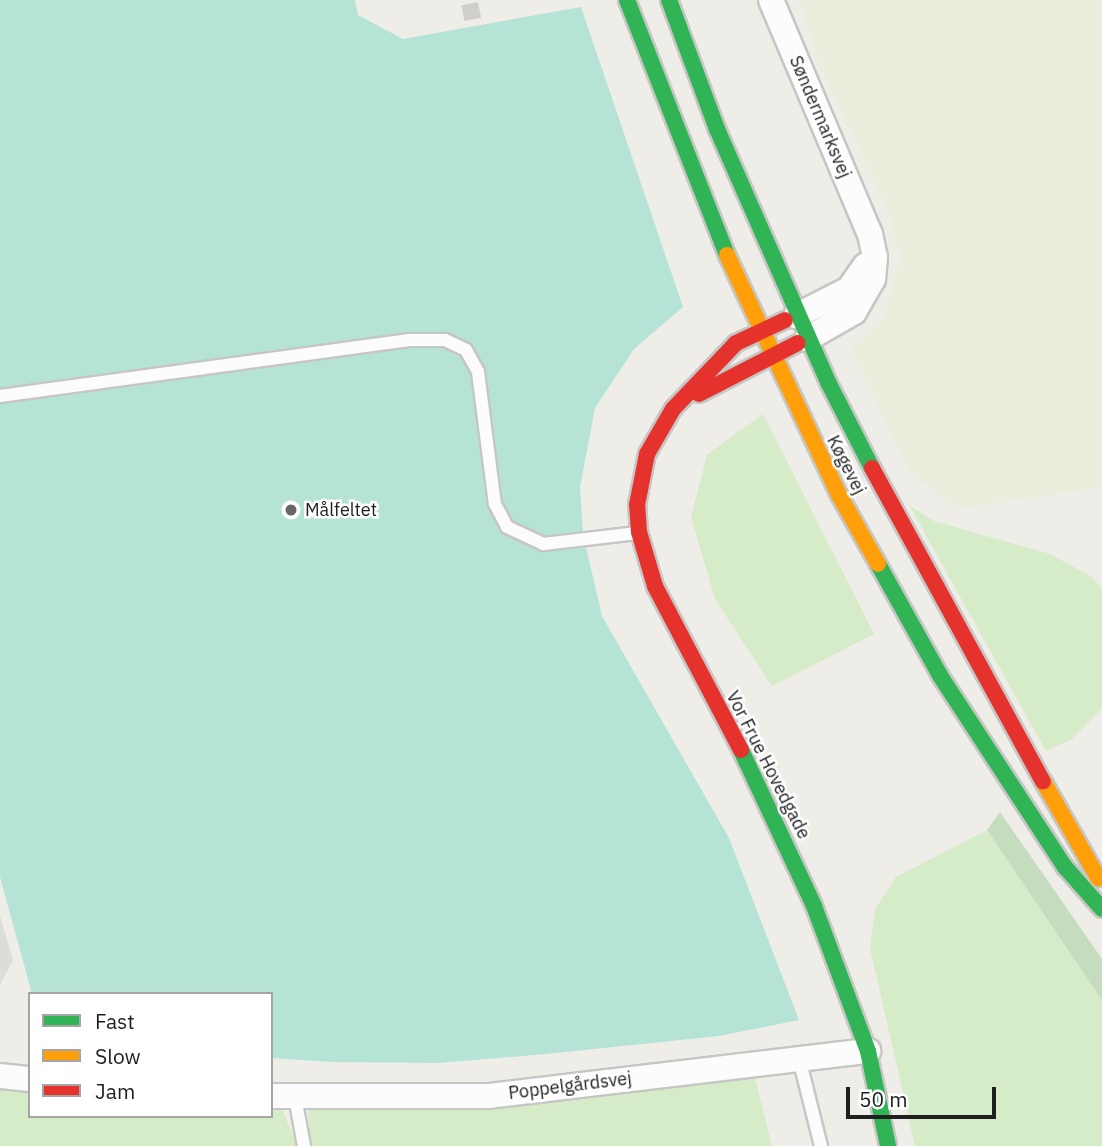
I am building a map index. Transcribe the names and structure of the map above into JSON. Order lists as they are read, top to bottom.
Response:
{
  "streets": {
    "main road": ["Køgevej", "Vor Frue Hovedgade"],
    "street": ["Søndermarksvej", "Poppelgårdsvej"]
  },
  "crossings": [
    ["Søndermarksvej", "Køgevej"],
    ["Køgevej", "Vor Frue Hovedgade"],
    ["Vor Frue Hovedgade", "Poppelgårdsvej"]
  ],
  "places": ["Målfeltet"],
  "legend": ["Fast", "Slow", "Jam"],
  "scale_bar": "50 m"
}
